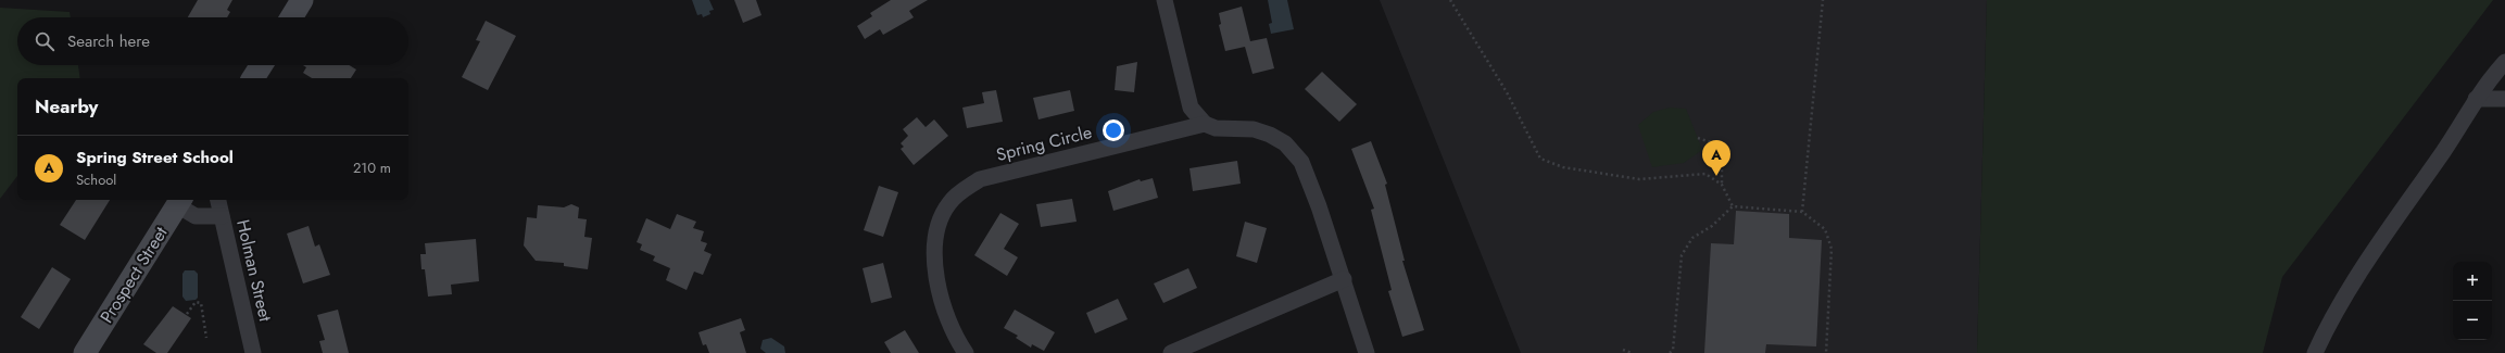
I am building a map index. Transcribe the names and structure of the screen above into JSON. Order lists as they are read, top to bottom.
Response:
{
  "streets": {
    "street": ["Spring Circle", "Holman Street", "Prospect Street"]
  },
  "page": {
    "search": "Search here",
    "heading": "Nearby",
    "list": [
      {
        "mark": "A",
        "name": "Spring Street School",
        "note": "School",
        "value": "210 m"
      }
    ],
    "pins": "A",
    "map_buttons": ["+", "−"]
  }
}
